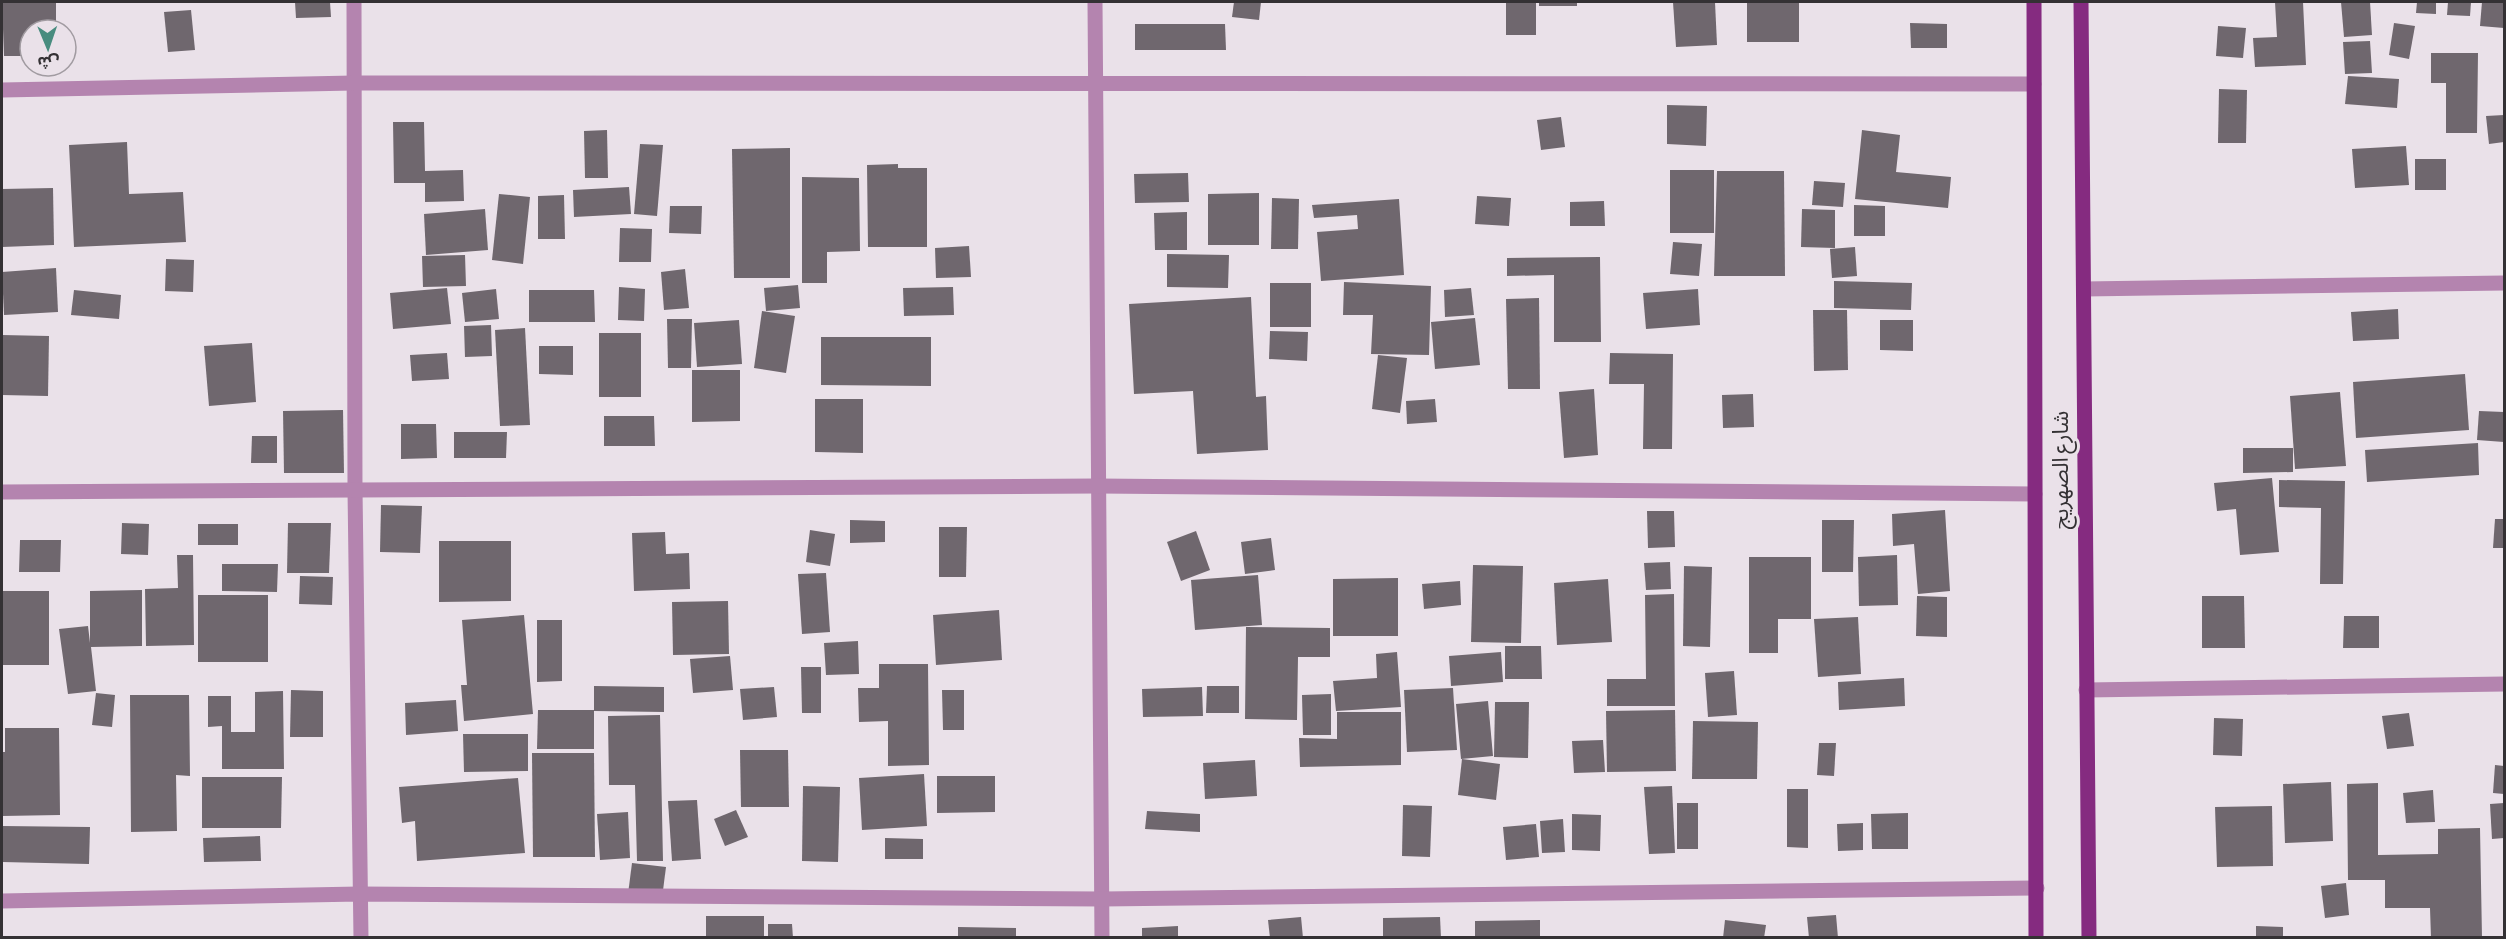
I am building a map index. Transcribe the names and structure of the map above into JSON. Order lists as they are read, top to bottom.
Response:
{
  "streets": {
    "main road": ["شارع الصهريج"]
  },
  "north": "bottom"
}
